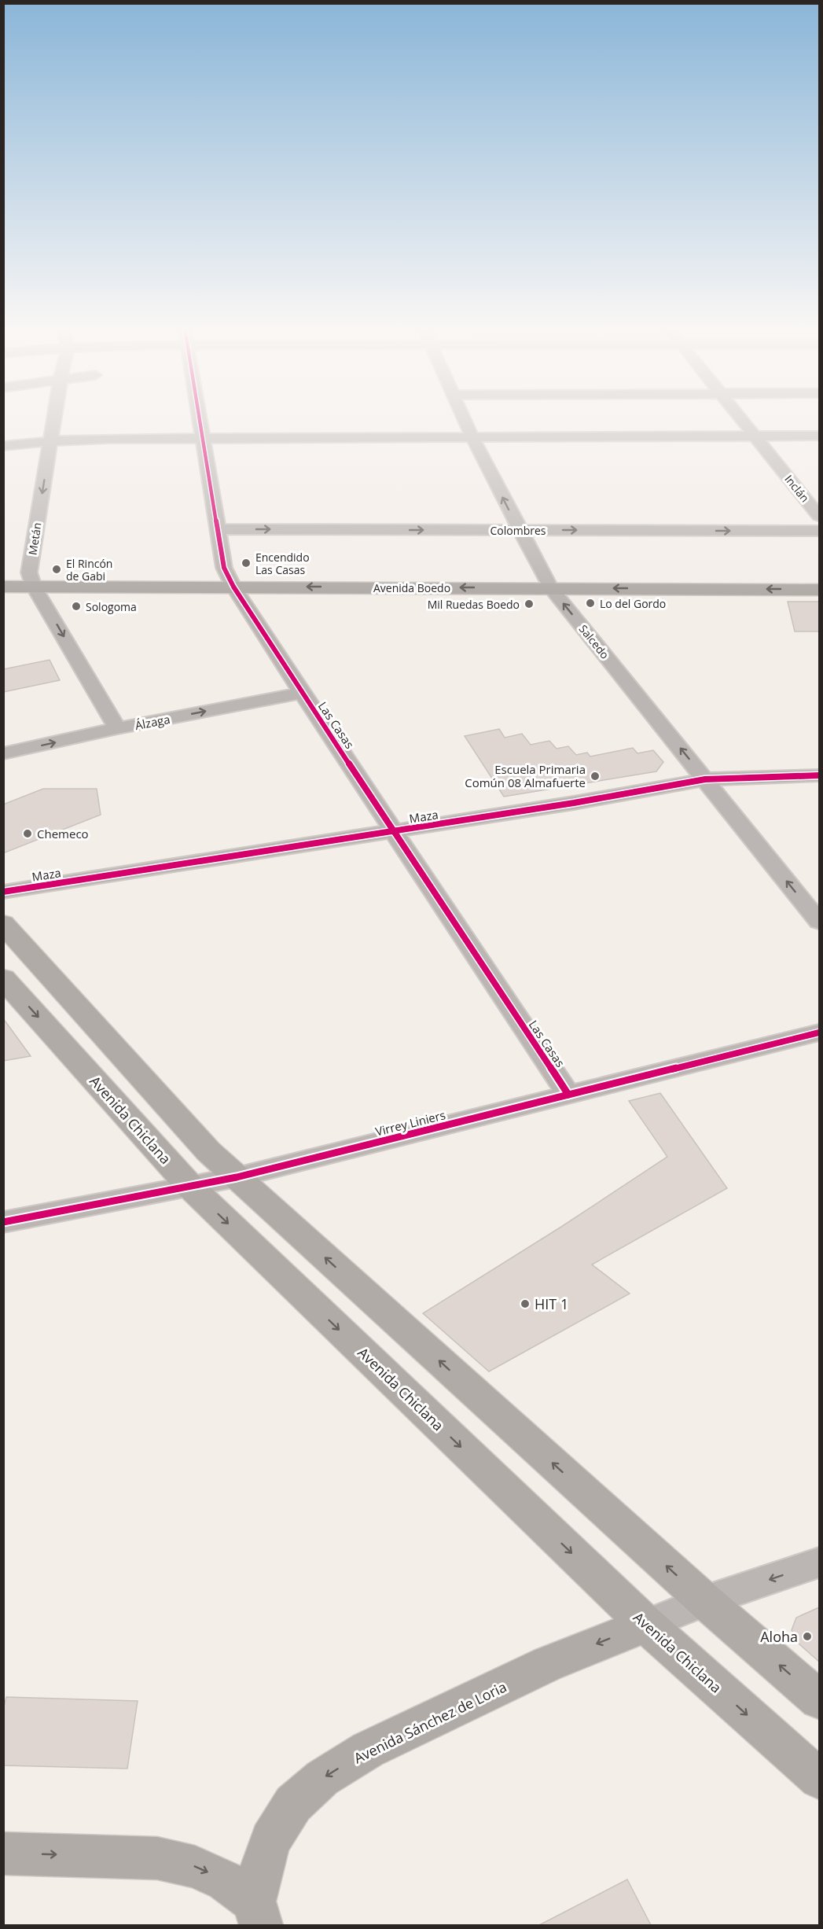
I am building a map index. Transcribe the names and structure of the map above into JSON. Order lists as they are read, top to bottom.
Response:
{
  "streets": {
    "main road": ["Avenida Boedo", "Avenida Chiclana", "Avenida Sánchez de Loria"],
    "street": [
      "Inclán",
      "Colombres",
      "Metán",
      "Salcedo",
      "Álzaga",
      "Las Casas",
      "Maza",
      "Virrey Liniers"
    ]
  },
  "crossings": [
    ["Colombres", "Salcedo"],
    ["Colombres", "Las Casas"],
    ["Metán", "Avenida Boedo"],
    ["Metán", "Álzaga"],
    ["Avenida Boedo", "Salcedo"],
    ["Avenida Boedo", "Las Casas"],
    ["Salcedo", "Maza"],
    ["Álzaga", "Las Casas"],
    ["Las Casas", "Maza"],
    ["Las Casas", "Virrey Liniers"],
    ["Avenida Chiclana", "Virrey Liniers"],
    ["Avenida Chiclana", "Avenida Sánchez de Loria"]
  ],
  "one_way": [
    "Metán",
    "Avenida Boedo",
    "Salcedo",
    "Álzaga"
  ],
  "places": [
    "Encendido Las Casas",
    "El Rincón de Gabi",
    "Lo del Gordo",
    "Mil Ruedas Boedo",
    "Sologoma",
    "Escuela Primaria Común 08 Almafuerte",
    "Chemeco",
    "HIT 1",
    "Aloha"
  ]
}
